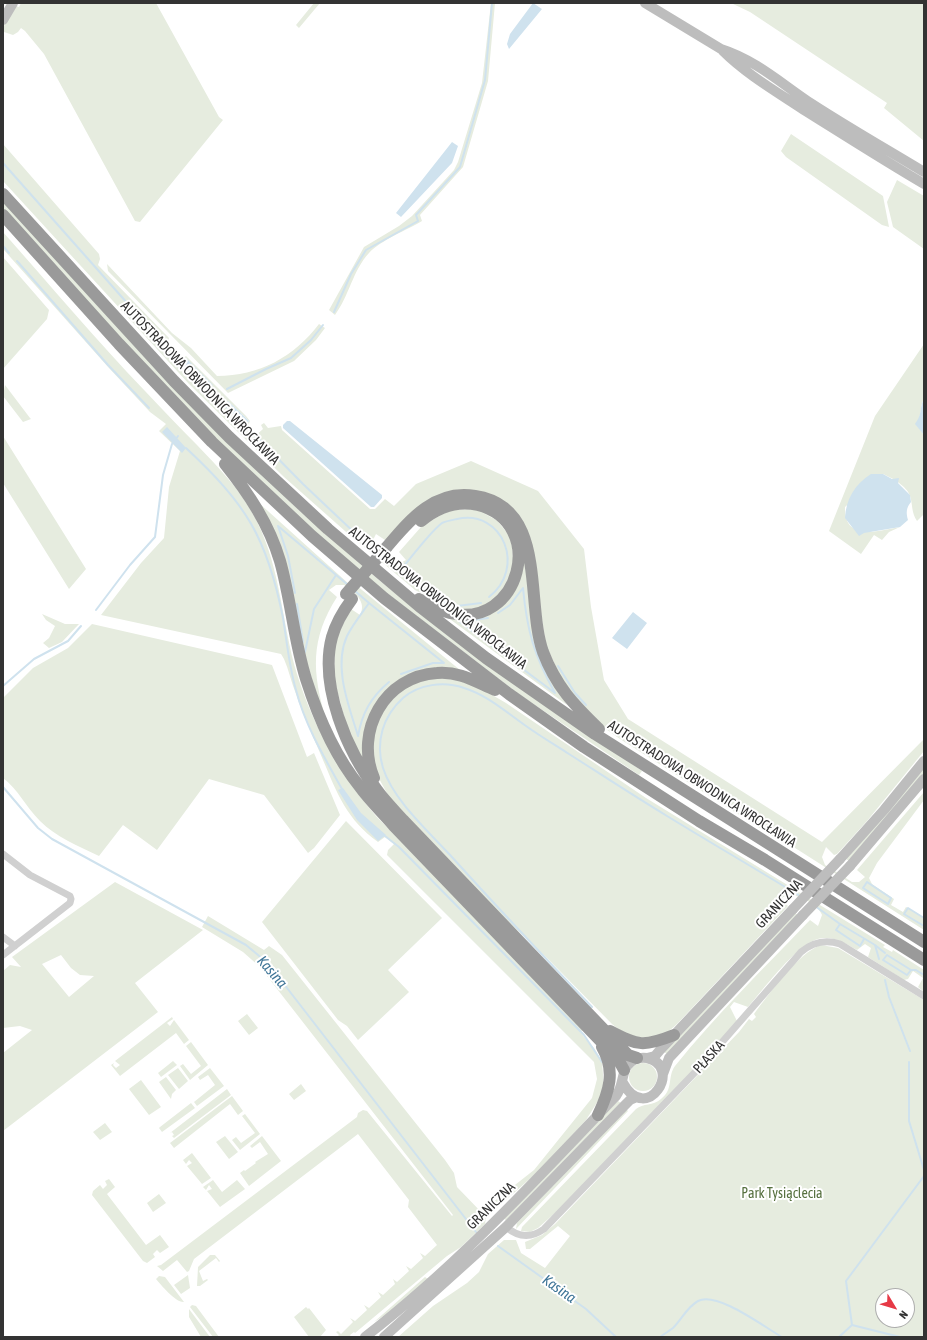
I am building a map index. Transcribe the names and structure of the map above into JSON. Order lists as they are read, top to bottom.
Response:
{
  "streets": {
    "highway": ["AUTOSTRADOWA OBWODNICA WROCŁAWIA"],
    "main road": ["GRANICZNA"],
    "street": ["PŁASKA"]
  },
  "crossings": [
    ["GRANICZNA", "PŁASKA"]
  ],
  "water": ["Kasina"],
  "parks": ["Park Tysiąclecia"],
  "north": "bottom right"
}
